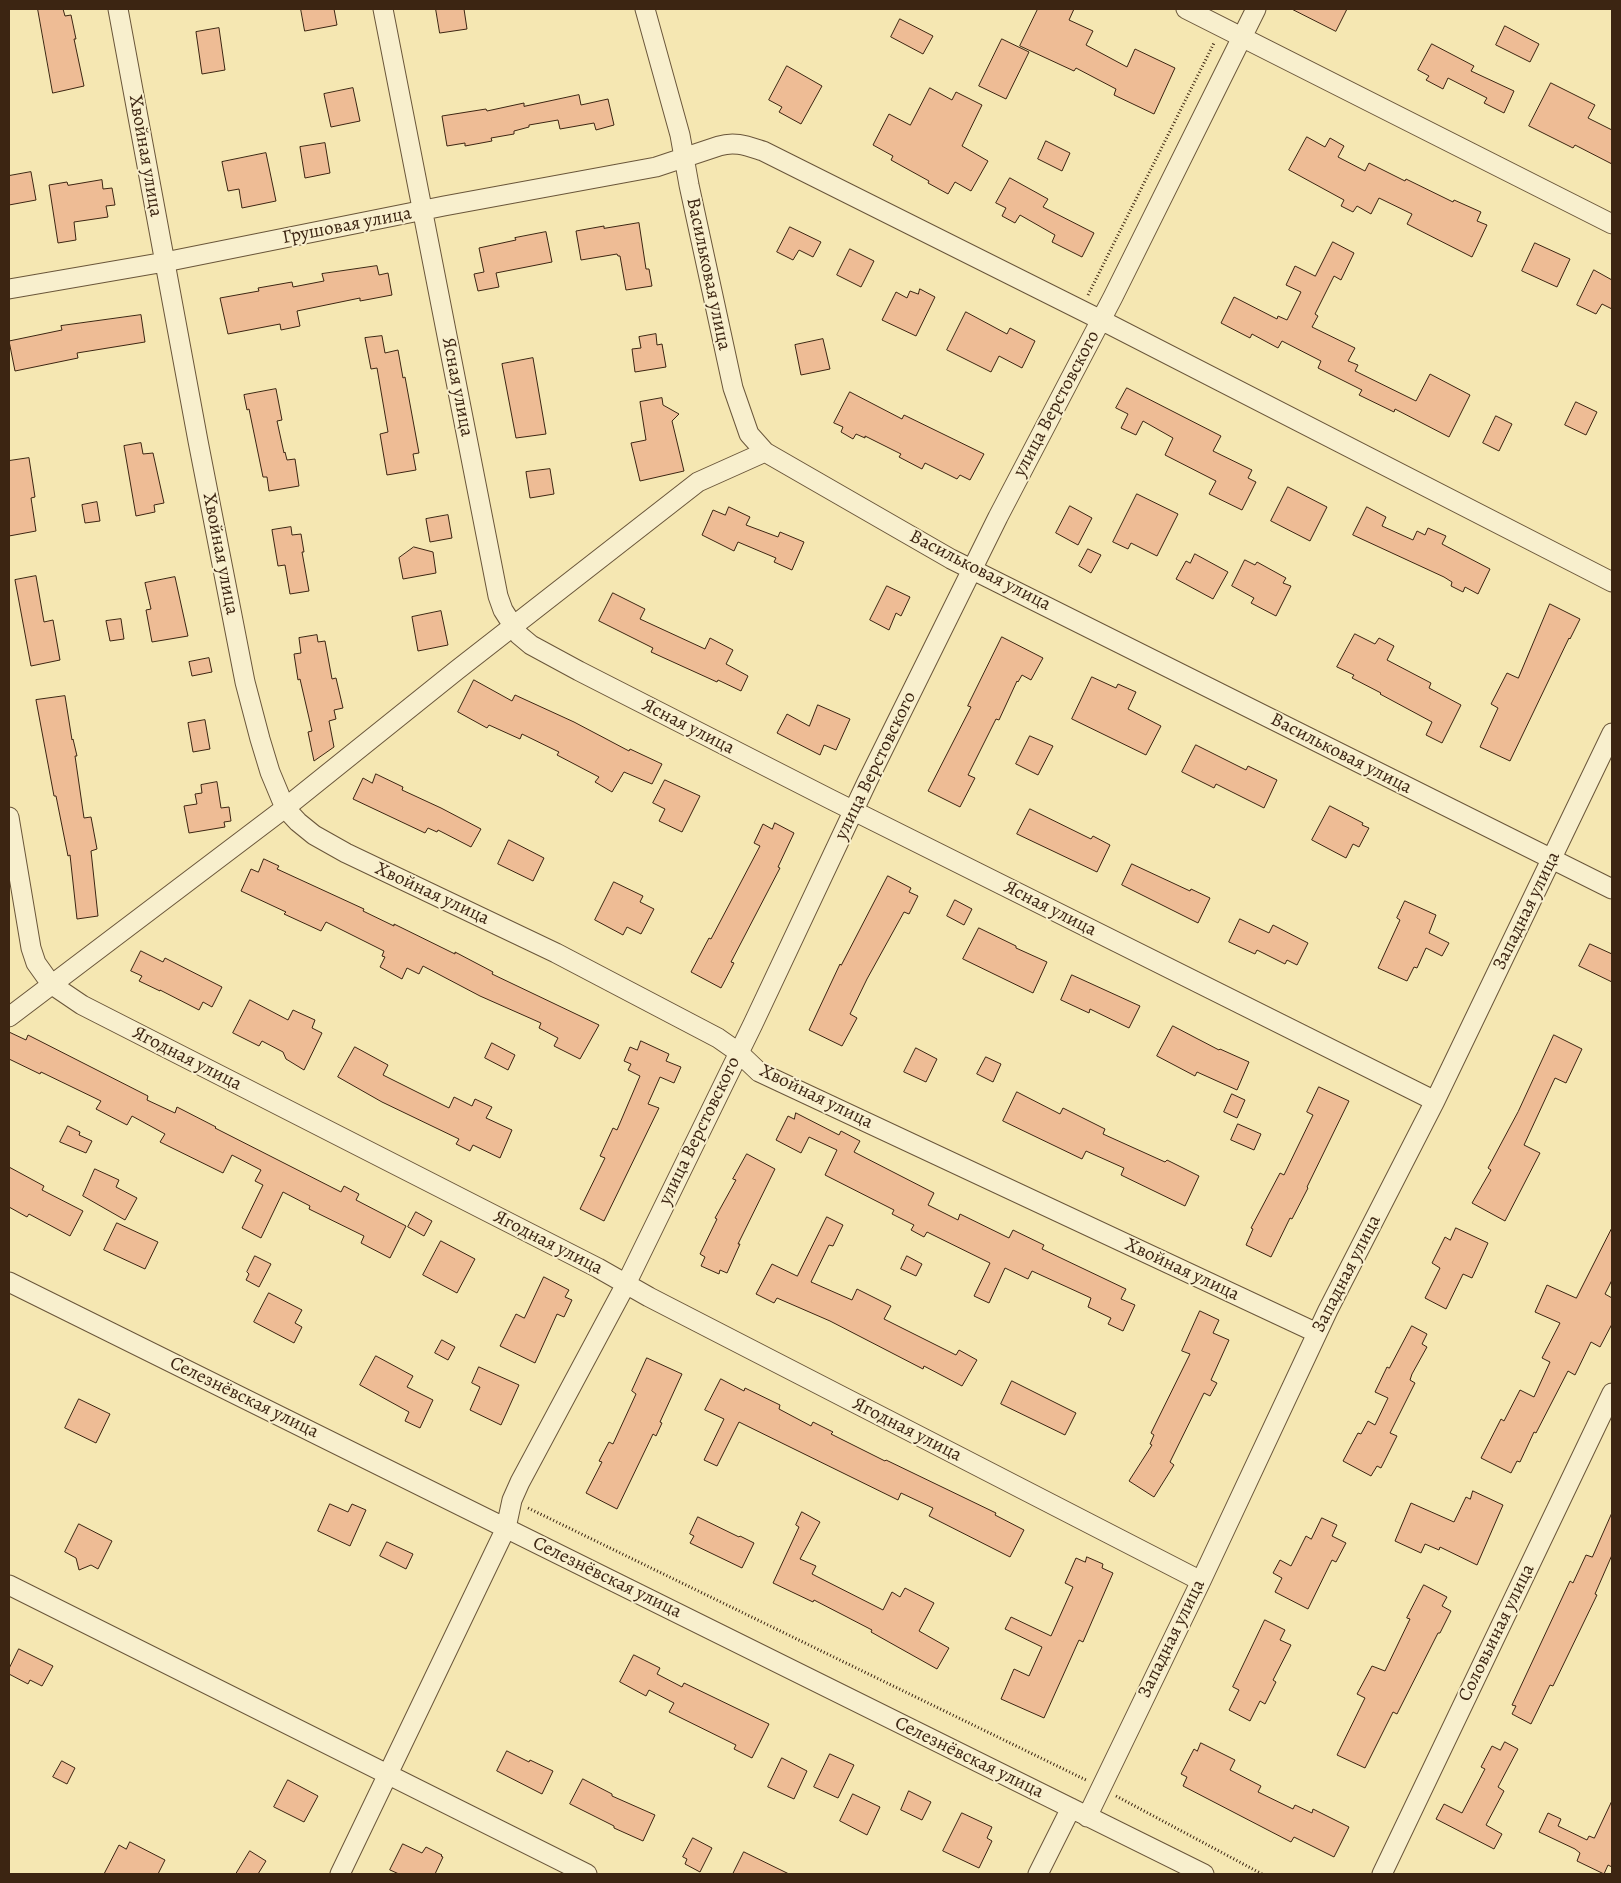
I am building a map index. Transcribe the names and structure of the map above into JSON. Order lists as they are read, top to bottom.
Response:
{
  "streets": {
    "street": [
      "Хвойная улица",
      "Грушовая улица",
      "Васильковая улица",
      "Ясная улица",
      "улица Верстовского",
      "Западная улица",
      "Ягодная улица",
      "Селезнёвская улица",
      "Соловьиная улица"
    ]
  },
  "crossings": [
    ["Хвойная улица", "Грушовая улица"],
    ["Хвойная улица", "улица Верстовского"],
    ["Хвойная улица", "Западная улица"],
    ["Грушовая улица", "Васильковая улица"],
    ["Грушовая улица", "Ясная улица"],
    ["Грушовая улица", "улица Верстовского"],
    ["Васильковая улица", "улица Верстовского"],
    ["Васильковая улица", "Западная улица"],
    ["Ясная улица", "улица Верстовского"],
    ["Ясная улица", "Западная улица"],
    ["улица Верстовского", "Ягодная улица"],
    ["улица Верстовского", "Селезнёвская улица"],
    ["Западная улица", "Ягодная улица"],
    ["Западная улица", "Селезнёвская улица"]
  ]
}
